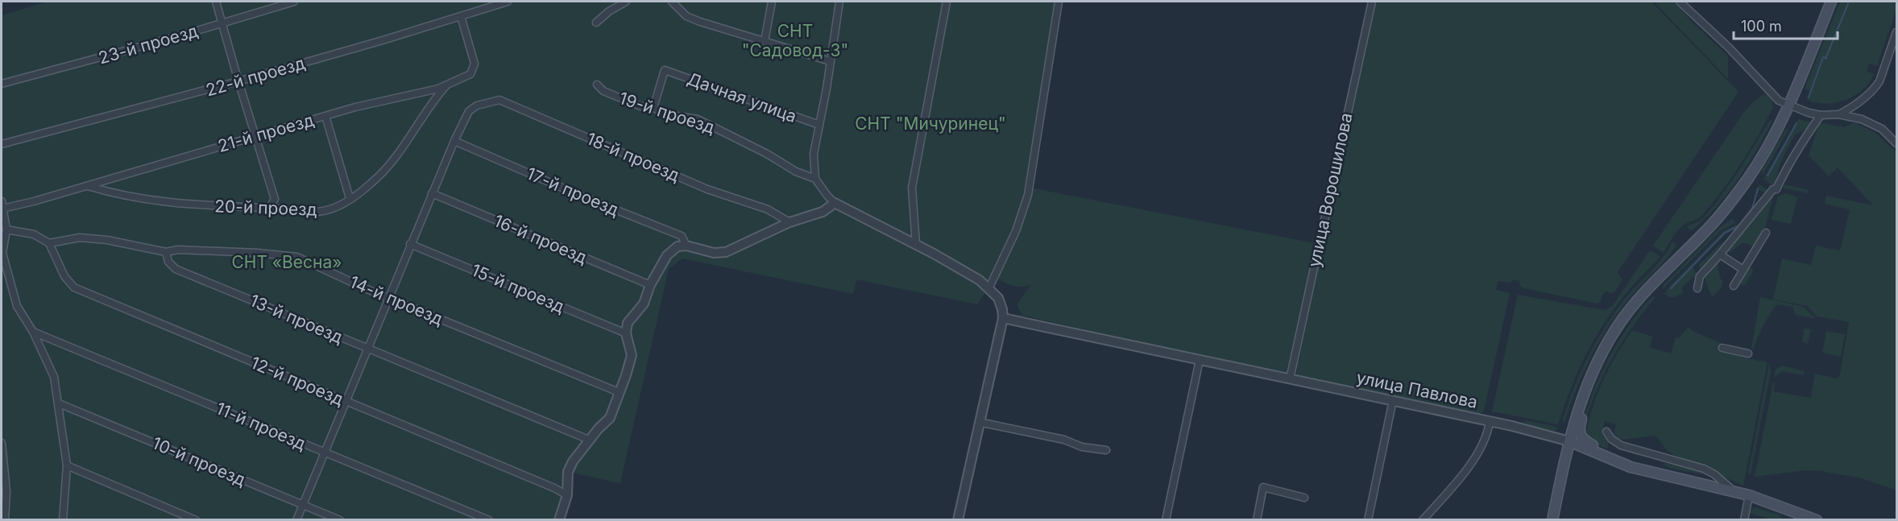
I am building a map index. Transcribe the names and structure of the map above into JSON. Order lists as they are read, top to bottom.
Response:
{
  "streets": {
    "main road": ["улица Павлова"],
    "street": [
      "23-й проезд",
      "22-й проезд",
      "Дачная улица",
      "19-й проезд",
      "21-й проезд",
      "18-й проезд",
      "улица Ворошилова",
      "17-й проезд",
      "20-й проезд",
      "16-й проезд",
      "15-й проезд",
      "14-й проезд",
      "13-й проезд",
      "12-й проезд",
      "11-й проезд",
      "10-й проезд"
    ]
  },
  "crossings": [
    ["22-й проезд", "21-й проезд"],
    ["Дачная улица", "19-й проезд"],
    ["21-й проезд", "20-й проезд"],
    ["18-й проезд", "17-й проезд"],
    ["улица Ворошилова", "улица Павлова"],
    ["14-й проезд", "13-й проезд"]
  ],
  "parks": ["СНТ \"Садовод-3\"", "СНТ \"Мичуринец\"", "СНТ «Весна»"],
  "scale_bar": "100 m"
}
